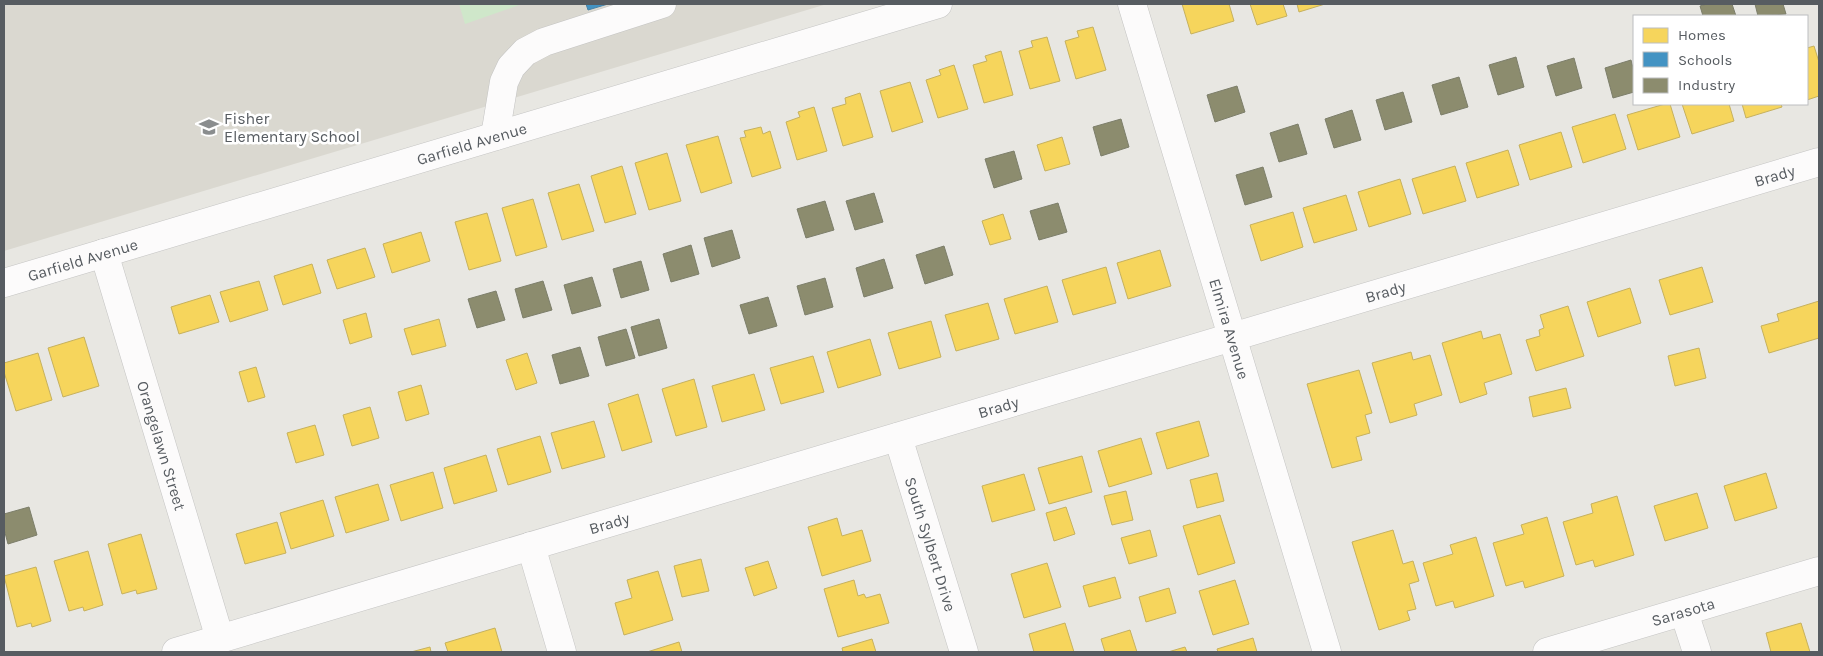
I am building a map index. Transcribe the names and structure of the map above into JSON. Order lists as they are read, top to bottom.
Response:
{
  "streets": {
    "street": [
      "Garfield Avenue",
      "Brady",
      "Elmira Avenue",
      "Orangelawn Street",
      "South Sylbert Drive",
      "Sarasota"
    ]
  },
  "crossings": [
    ["Garfield Avenue", "Orangelawn Street"],
    ["Brady", "Elmira Avenue"],
    ["Brady", "Orangelawn Street"],
    ["Brady", "South Sylbert Drive"]
  ],
  "places": {
    "school or university": ["Fisher Elementary School"]
  },
  "legend": ["Homes", "Schools", "Industry"]
}
